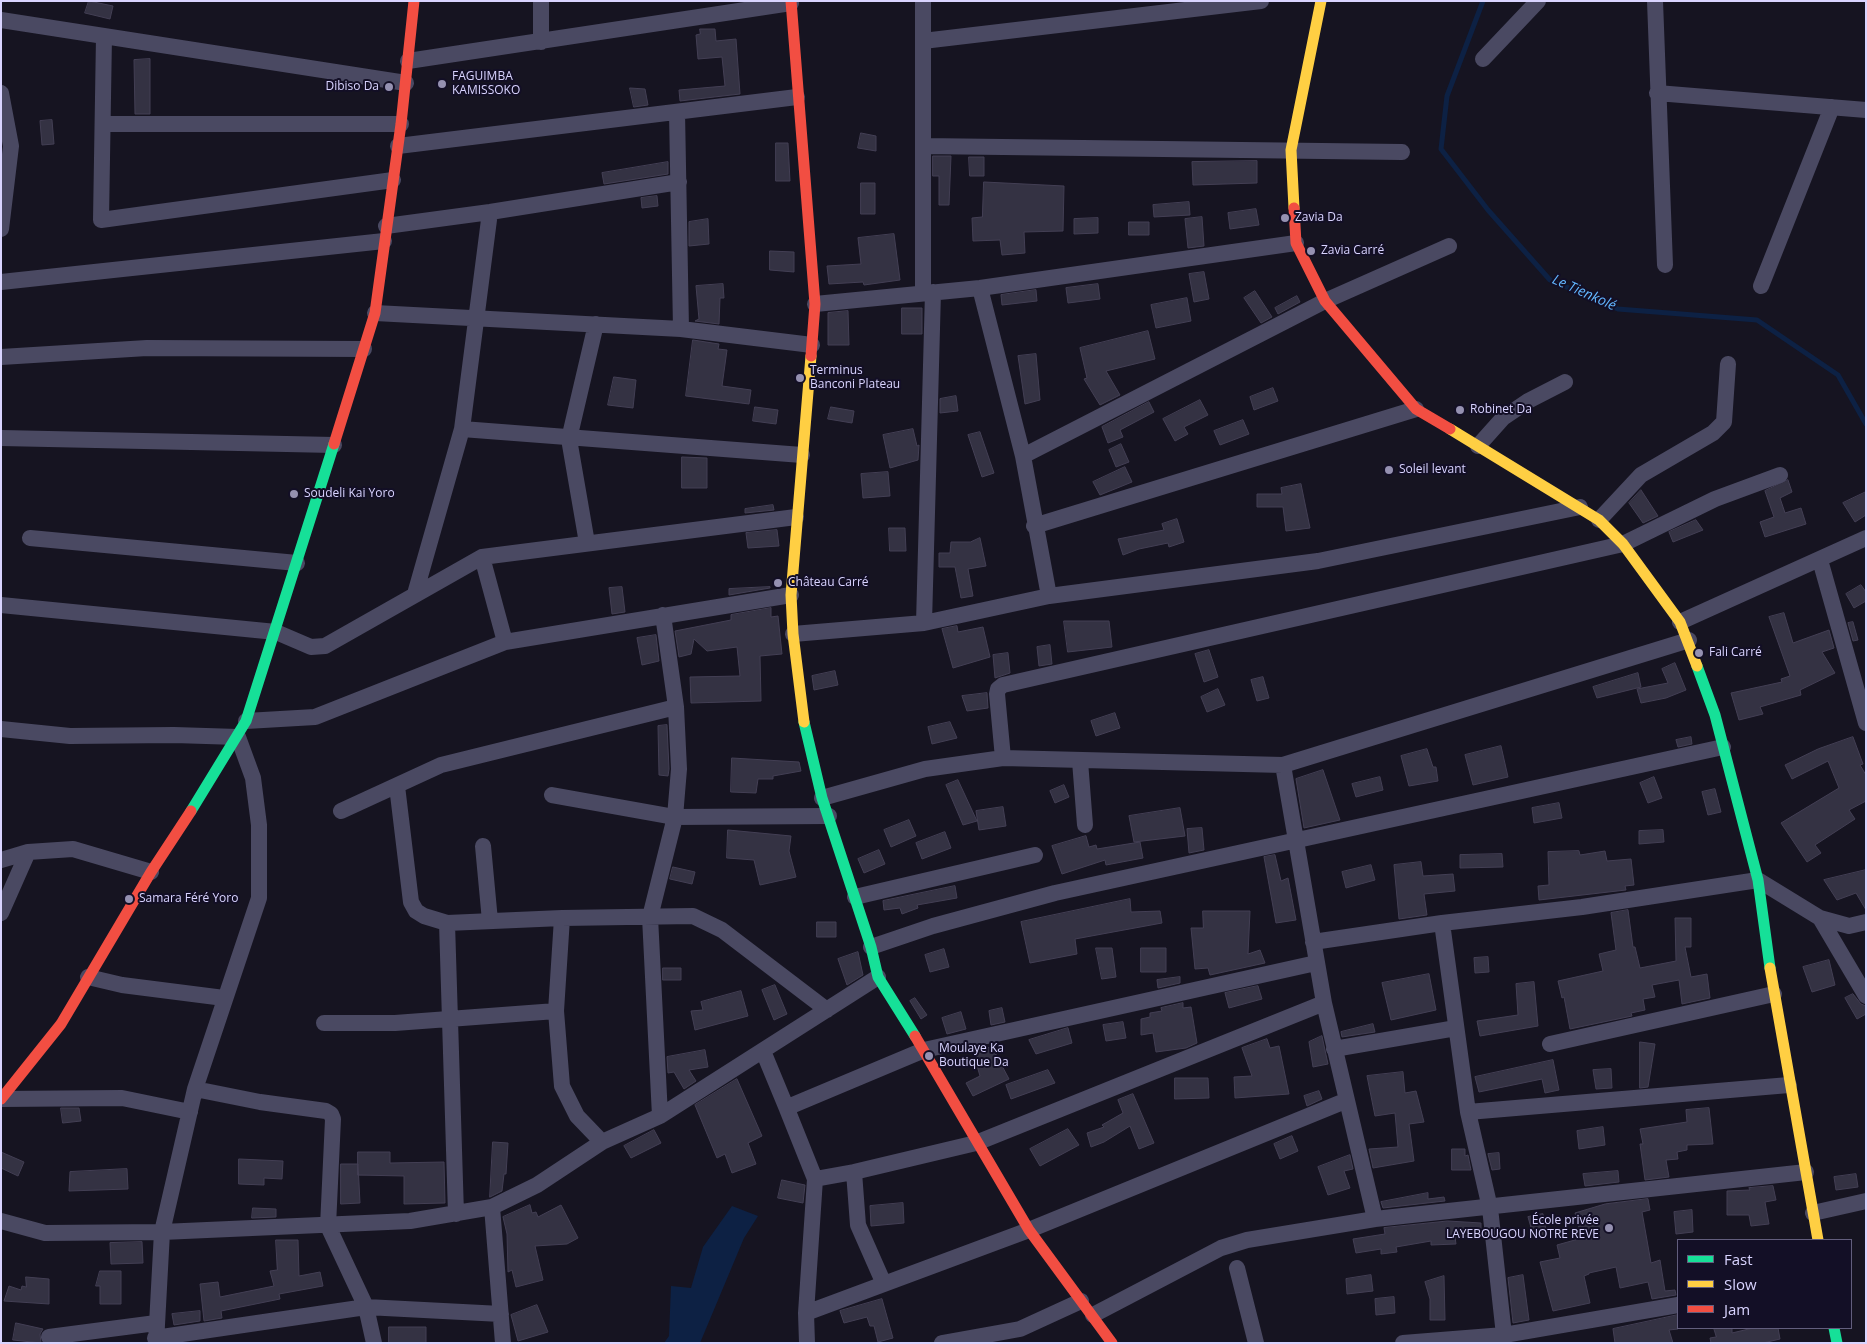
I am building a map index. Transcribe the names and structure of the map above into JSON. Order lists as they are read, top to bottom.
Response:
{
  "water": ["Le Tienkolé"],
  "places": [
    "FAGUIMBA KAMISSOKO",
    "Dibiso Da",
    "Zavia Da",
    "Zavia Carré",
    "Terminus Banconi Plateau",
    "Robinet Da",
    "Soleil levant",
    "Soudeli Kai Yoro",
    "Château Carré",
    "Fali Carré",
    "Samara Féré Yoro",
    "Moulaye Ka Boutique Da",
    "École privée LAYEBOUGOU NOTRE REVE"
  ],
  "legend": ["Fast", "Slow", "Jam"]
}
